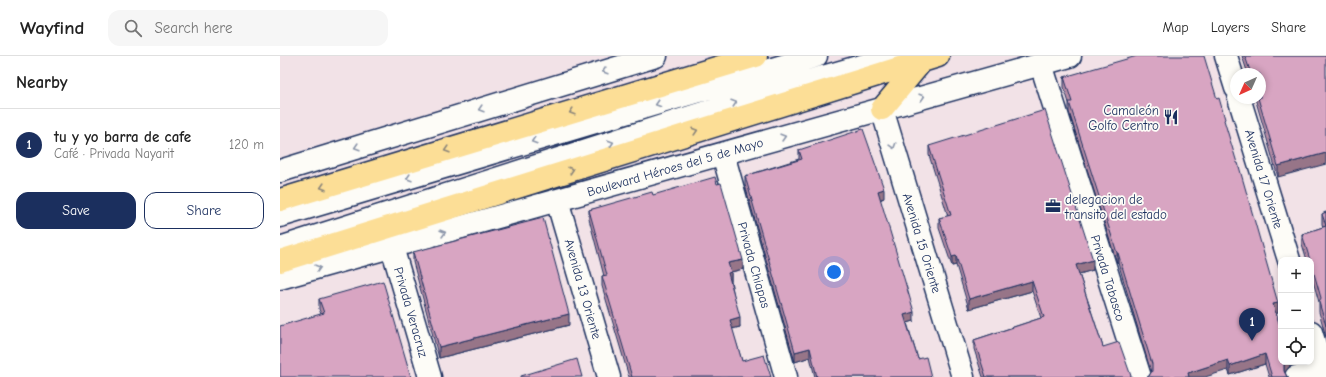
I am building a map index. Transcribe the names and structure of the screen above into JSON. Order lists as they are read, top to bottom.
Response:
{
  "streets": {
    "main road": ["Boulevard Héroes del 5 de Mayo"],
    "street": [
      "Avenida 17 Oriente",
      "Avenida 15 Oriente",
      "Privada Chiapas",
      "Privada Tabasco",
      "Avenida 13 Oriente",
      "Privada Veracruz"
    ]
  },
  "crossings": [
    ["Boulevard Héroes del 5 de Mayo", "Avenida 15 Oriente"],
    ["Boulevard Héroes del 5 de Mayo", "Privada Chiapas"],
    ["Boulevard Héroes del 5 de Mayo", "Privada Tabasco"],
    ["Boulevard Héroes del 5 de Mayo", "Avenida 13 Oriente"],
    ["Boulevard Héroes del 5 de Mayo", "Privada Veracruz"]
  ],
  "one_way": ["Avenida 15 Oriente"],
  "places": {
    "restaurant": ["Camaleón Golfo Centro"],
    "office": ["delegacion de transito del estado"]
  },
  "north": "bottom left",
  "page": {
    "header": "Wayfind",
    "search": "Search here",
    "nav": ["Map", "Layers", "Share"],
    "heading": "Nearby",
    "list": [
      {
        "mark": "1",
        "name": "tu y yo barra de cafe",
        "note": "Café · Privada Nayarit",
        "value": "120 m"
      }
    ],
    "buttons": ["Save", "Share"],
    "map_buttons": ["+", "−"],
    "pins": "1"
  }
}
